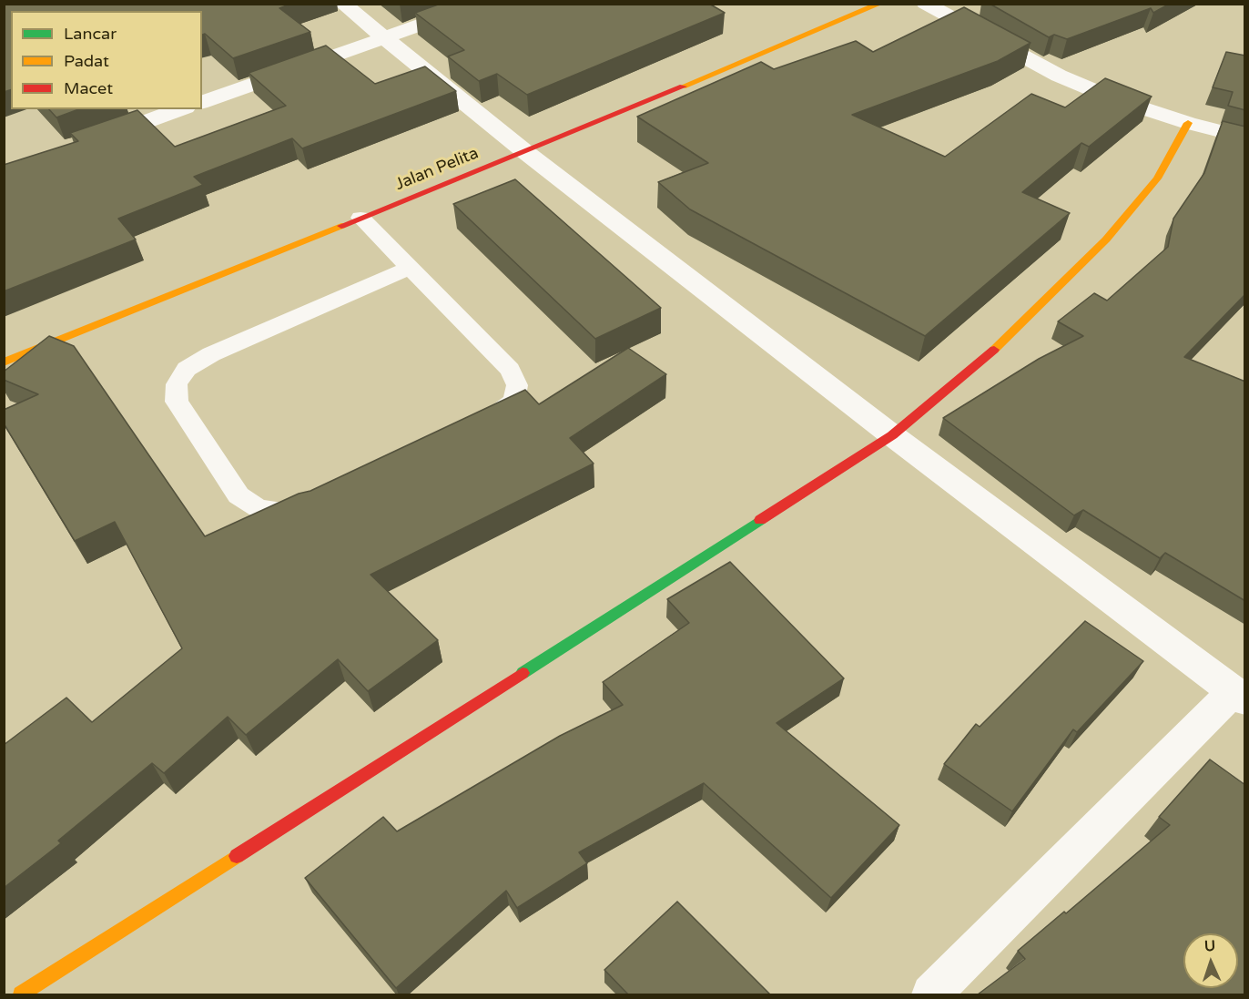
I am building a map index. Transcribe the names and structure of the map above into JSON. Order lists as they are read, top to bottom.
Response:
{
  "streets": {
    "main road": ["Jalan Pelita"]
  },
  "legend": ["Lancar", "Padat", "Macet"],
  "north": "top"
}
